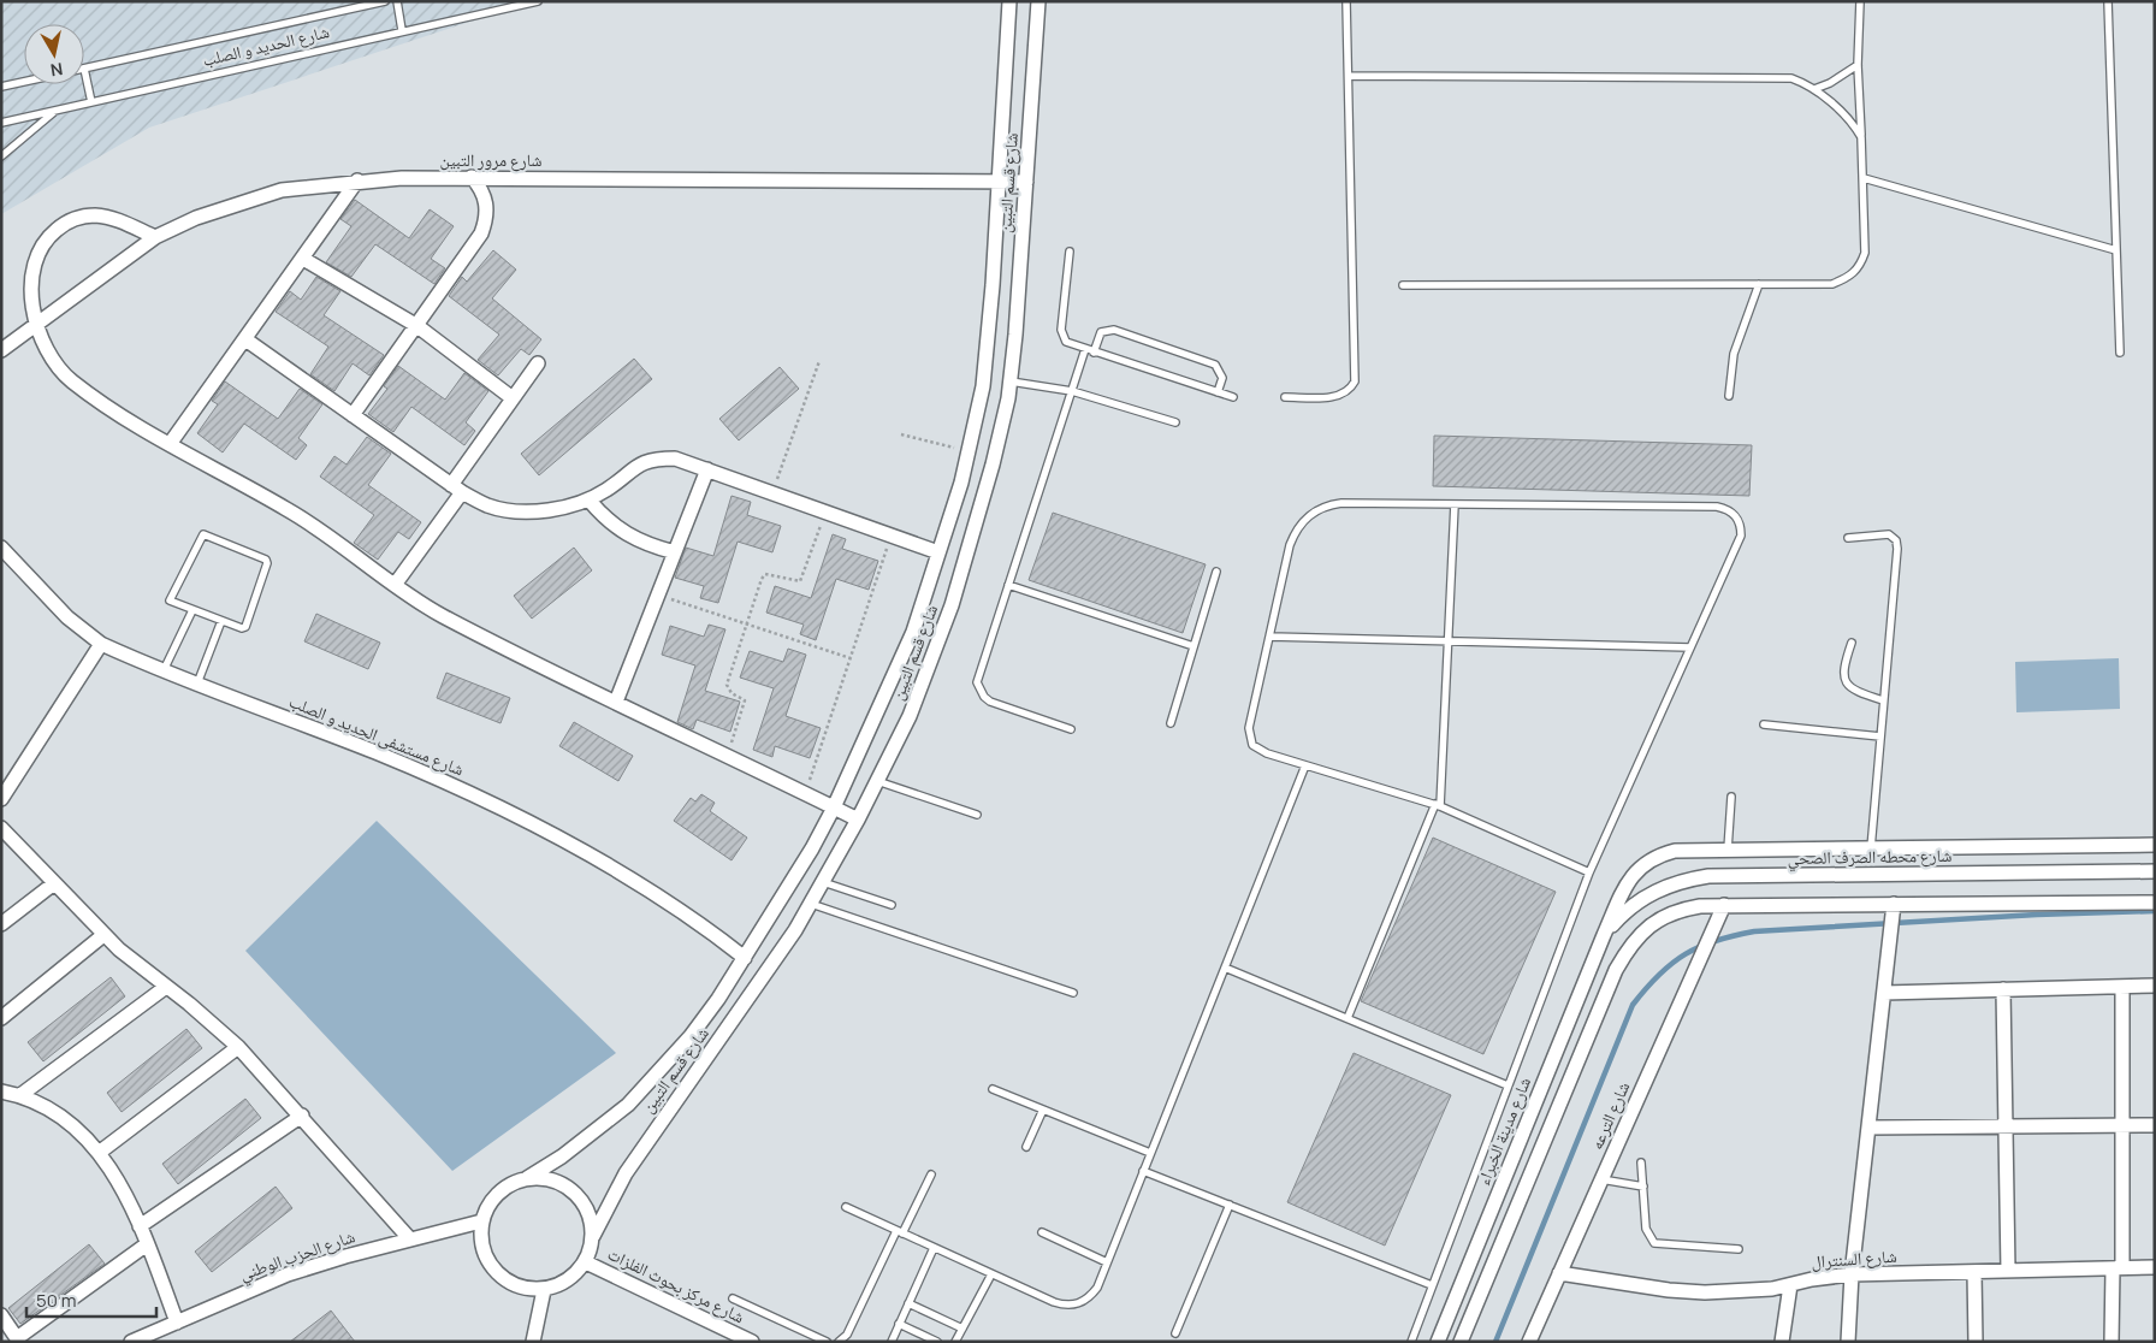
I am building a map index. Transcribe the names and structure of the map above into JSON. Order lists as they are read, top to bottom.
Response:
{
  "streets": {
    "street": [
      "شارع مرور التبين",
      "شارع قسم التبين",
      "شارع مستشفى الحديد و الصلب",
      "شارع محطه الصرف الصحي",
      "شارع الترعه",
      "شارع مدينة الخبراء",
      "شارع الحزب الوطني",
      "شارع السنترال",
      "شارع مركز بحوث الفلزات"
    ],
    "lane": ["شارع الحديد و الصلب"]
  },
  "crossings": [
    ["شارع مرور التبين", "شارع قسم التبين"],
    ["شارع قسم التبين", "شارع مستشفى الحديد و الصلب"],
    ["شارع قسم التبين", "شارع الحزب الوطني"],
    ["شارع قسم التبين", "شارع مركز بحوث الفلزات"],
    ["شارع محطه الصرف الصحي", "شارع مدينة الخبراء"],
    ["شارع الترعه", "شارع السنترال"],
    ["شارع الحزب الوطني", "شارع مركز بحوث الفلزات"]
  ],
  "scale_bar": "50 m",
  "north": "bottom"
}
